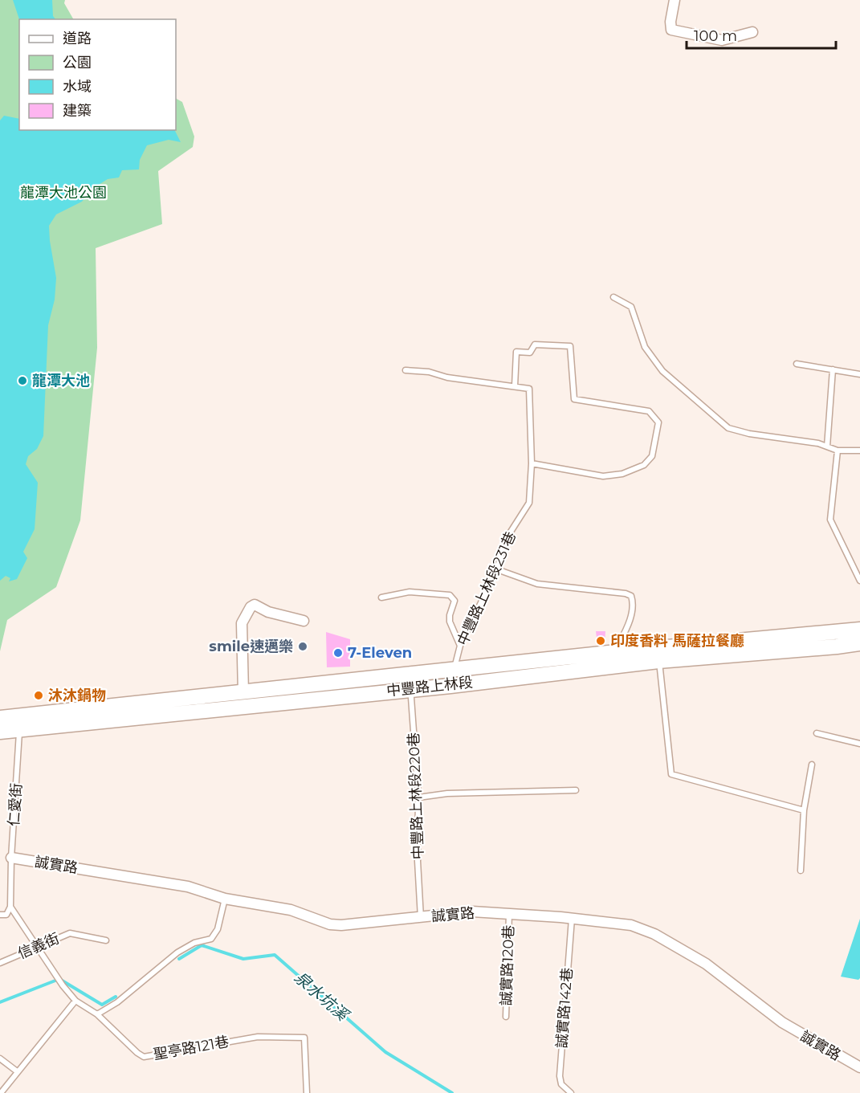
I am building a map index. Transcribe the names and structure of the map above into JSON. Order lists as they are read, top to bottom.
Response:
{
  "streets": {
    "main road": ["中豐路上林段"],
    "street": ["誠實路"],
    "lane": [
      "中豐路上林段231巷",
      "中豐路上林段220巷",
      "仁愛街",
      "信義街",
      "誠實路120巷",
      "誠實路142巷",
      "聖亭路121巷"
    ]
  },
  "crossings": [
    ["中豐路上林段231巷", "中豐路上林段"],
    ["中豐路上林段", "中豐路上林段220巷"],
    ["中豐路上林段", "仁愛街"],
    ["中豐路上林段220巷", "誠實路"],
    ["仁愛街", "誠實路"],
    ["仁愛街", "聖亭路121巷"],
    ["誠實路", "誠實路120巷"],
    ["誠實路", "誠實路142巷"],
    ["信義街", "聖亭路121巷"]
  ],
  "water": ["泉水坑溪"],
  "parks": ["龍潭大池公園"],
  "places": [
    "龍潭大池",
    "印度香料 馬薩拉餐廳",
    "smile速邁樂",
    "7-Eleven",
    "沐沐鍋物"
  ],
  "legend": [
    "道路",
    "公園",
    "水域",
    "建築"
  ],
  "scale_bar": "100 m"
}
